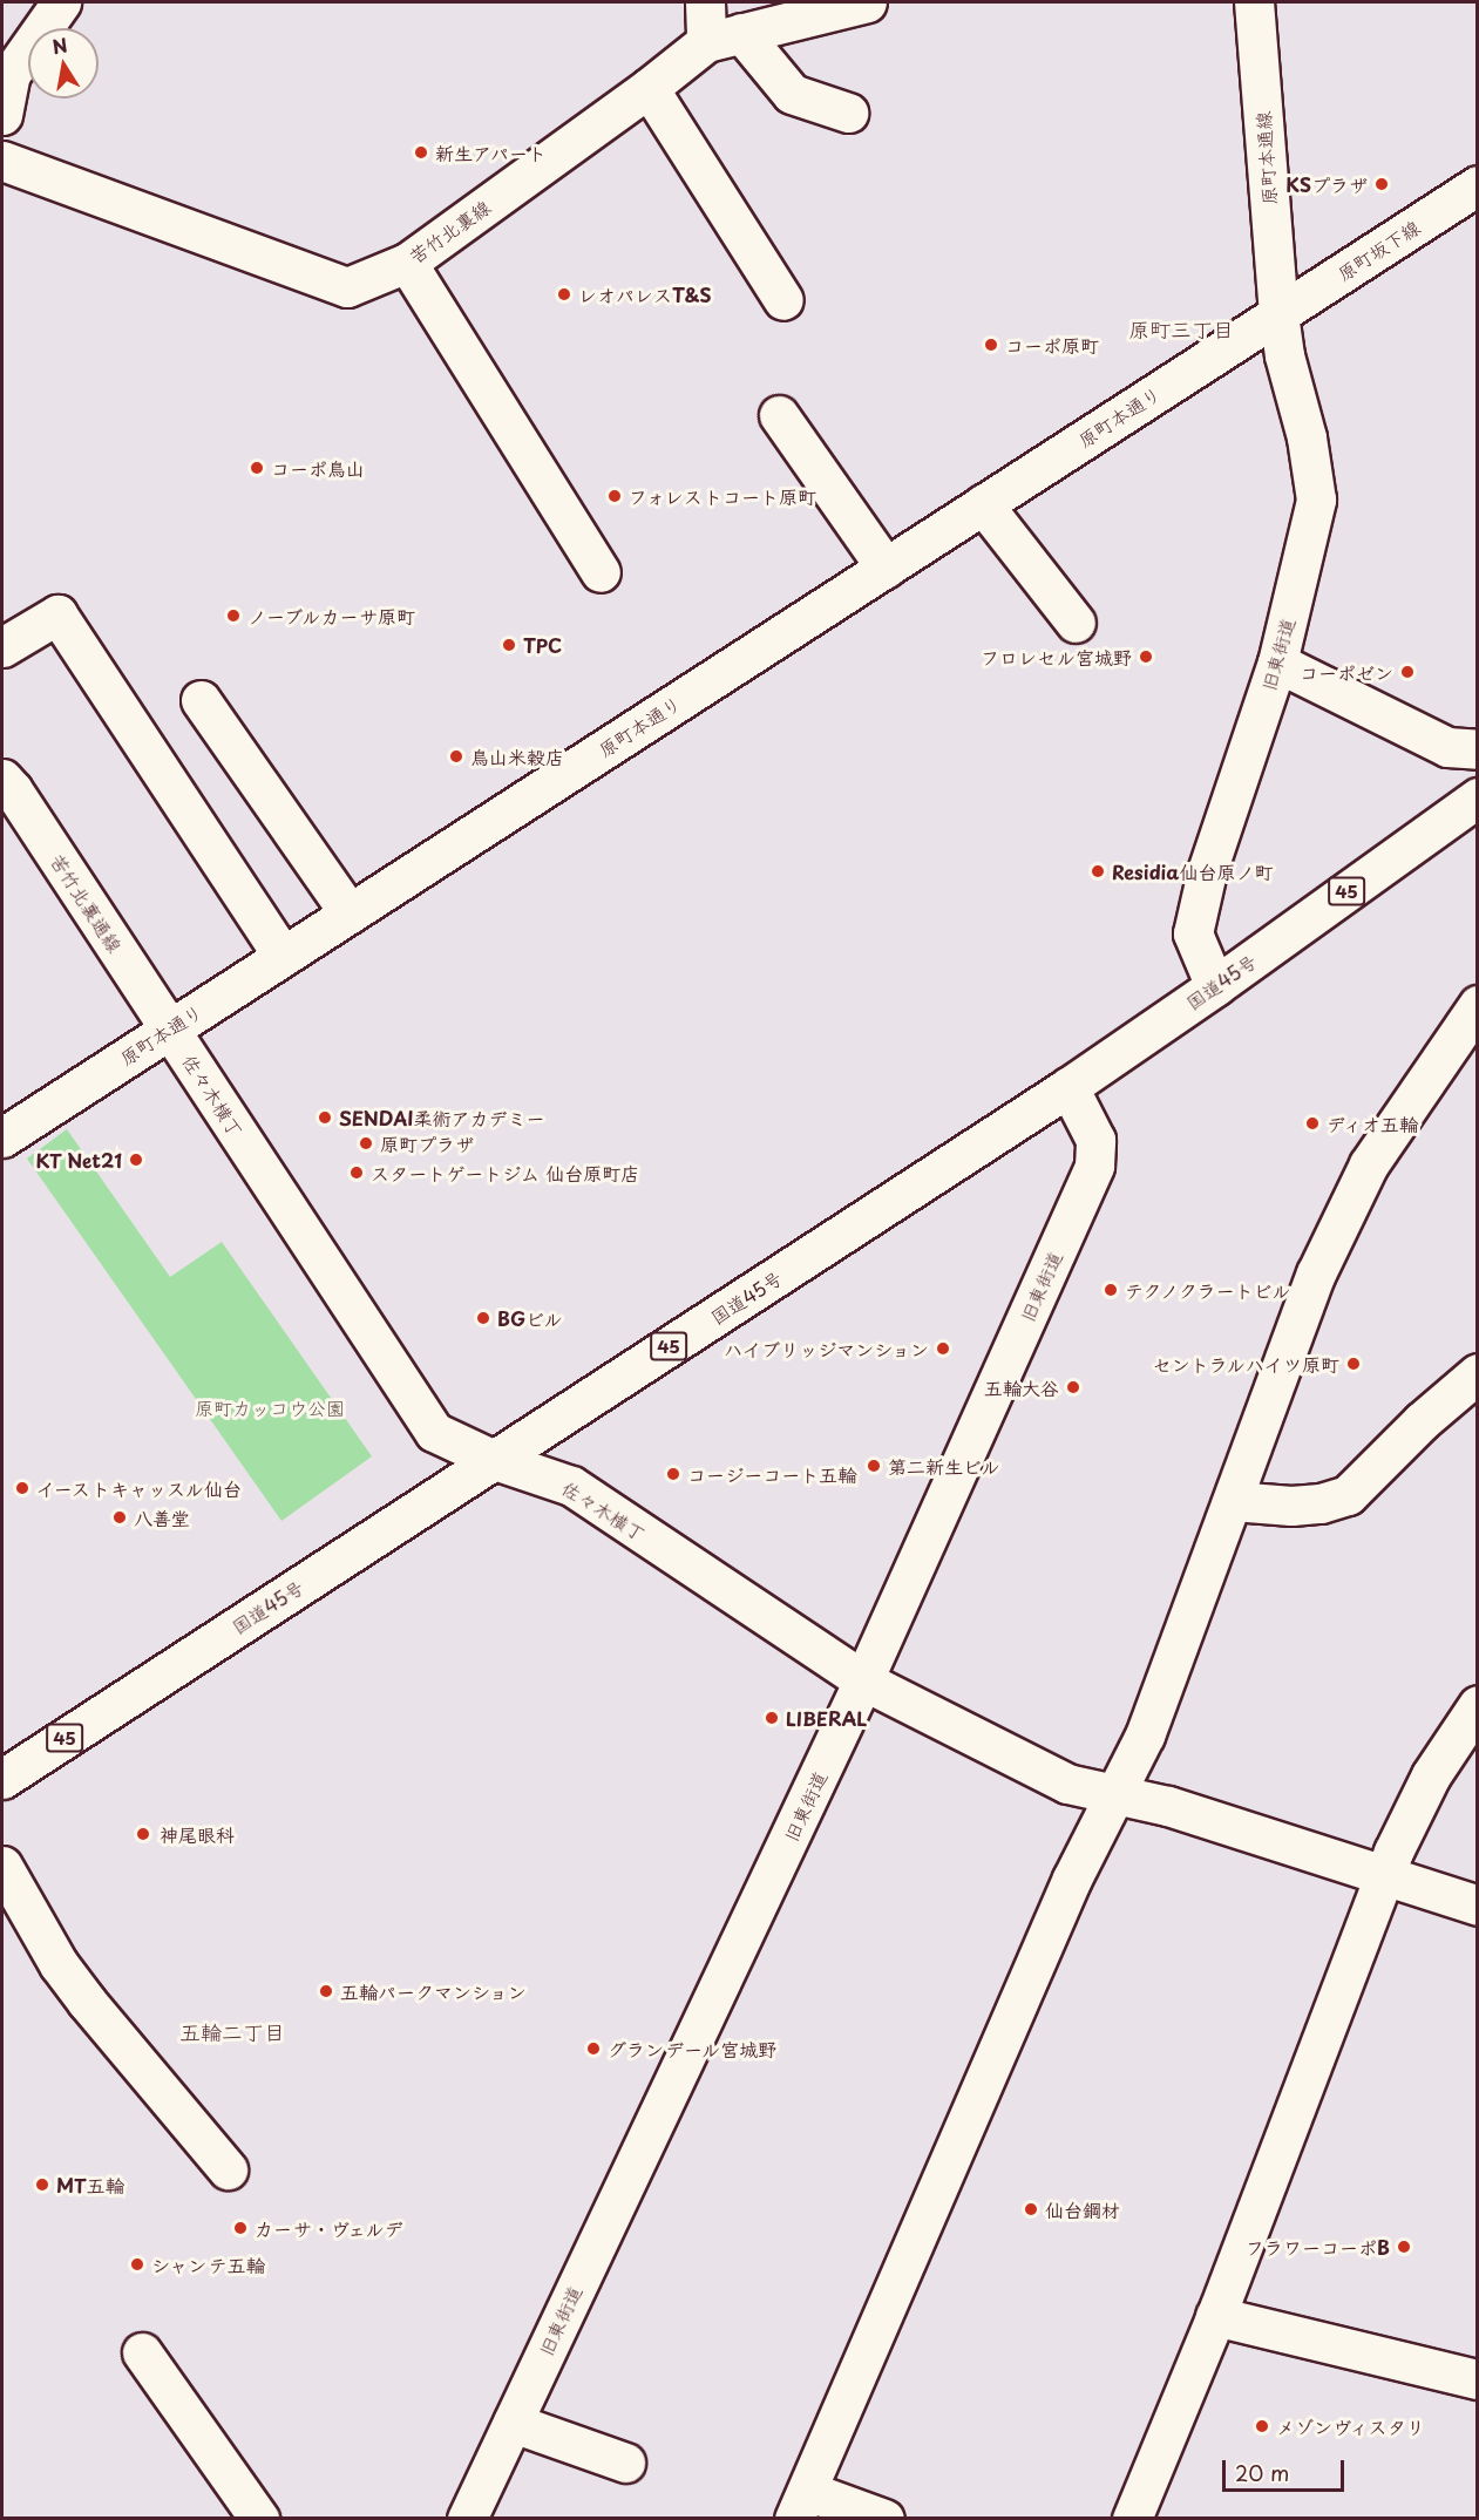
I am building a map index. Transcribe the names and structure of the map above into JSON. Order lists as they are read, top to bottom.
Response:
{
  "streets": {
    "main road": [
      "原町本通線",
      "苦竹北裏線",
      "原町坂下線",
      "原町本通り",
      "旧東街道",
      "45",
      "苦竹北裏通線",
      "国道45号",
      "佐々木横丁"
    ]
  },
  "crossings": [
    ["原町本通線", "原町坂下線"],
    ["原町本通線", "原町本通り"],
    ["原町本通線", "旧東街道"],
    ["原町坂下線", "原町本通り"],
    ["原町坂下線", "旧東街道"],
    ["原町本通り", "旧東街道"],
    ["原町本通り", "苦竹北裏通線"],
    ["原町本通り", "佐々木横丁"],
    ["旧東街道", "国道45号"],
    ["旧東街道", "佐々木横丁"],
    ["苦竹北裏通線", "佐々木横丁"],
    ["国道45号", "佐々木横丁"]
  ],
  "districts": ["原町三丁目", "五輪二丁目"],
  "parks": ["原町カッコウ公園"],
  "places": [
    "新生アパート",
    "KSプラザ",
    "レオパレスT&S",
    "コーポ原町",
    "コーポ鳥山",
    "フォレストコート原町",
    "ノーブルカーサ原町",
    "TPC",
    "フロレセル宮城野",
    "コーポゼン",
    "鳥山米穀店",
    "Residia仙台原ノ町",
    "SENDAI柔術アカデミー",
    "ディオ五輪",
    "原町プラザ",
    "KT Net21",
    "スタートゲートジム 仙台原町店",
    "テクノクラートビル",
    "BGビル",
    "ハイブリッジマンション",
    "セントラルハイツ原町",
    "五輪大谷",
    "第二新生ビル",
    "コージーコート五輪",
    "イーストキャッスル仙台",
    "八善堂",
    "LIBERAL",
    "神尾眼科",
    "五輪パークマンション",
    "グランデール宮城野",
    "MT五輪",
    "仙台鋼材",
    "カーサ・ヴェルデ",
    "フラワーコーポB",
    "シャンテ五輪",
    "メゾンヴィスタリ"
  ],
  "scale_bar": "20 m",
  "north": "top"
}
